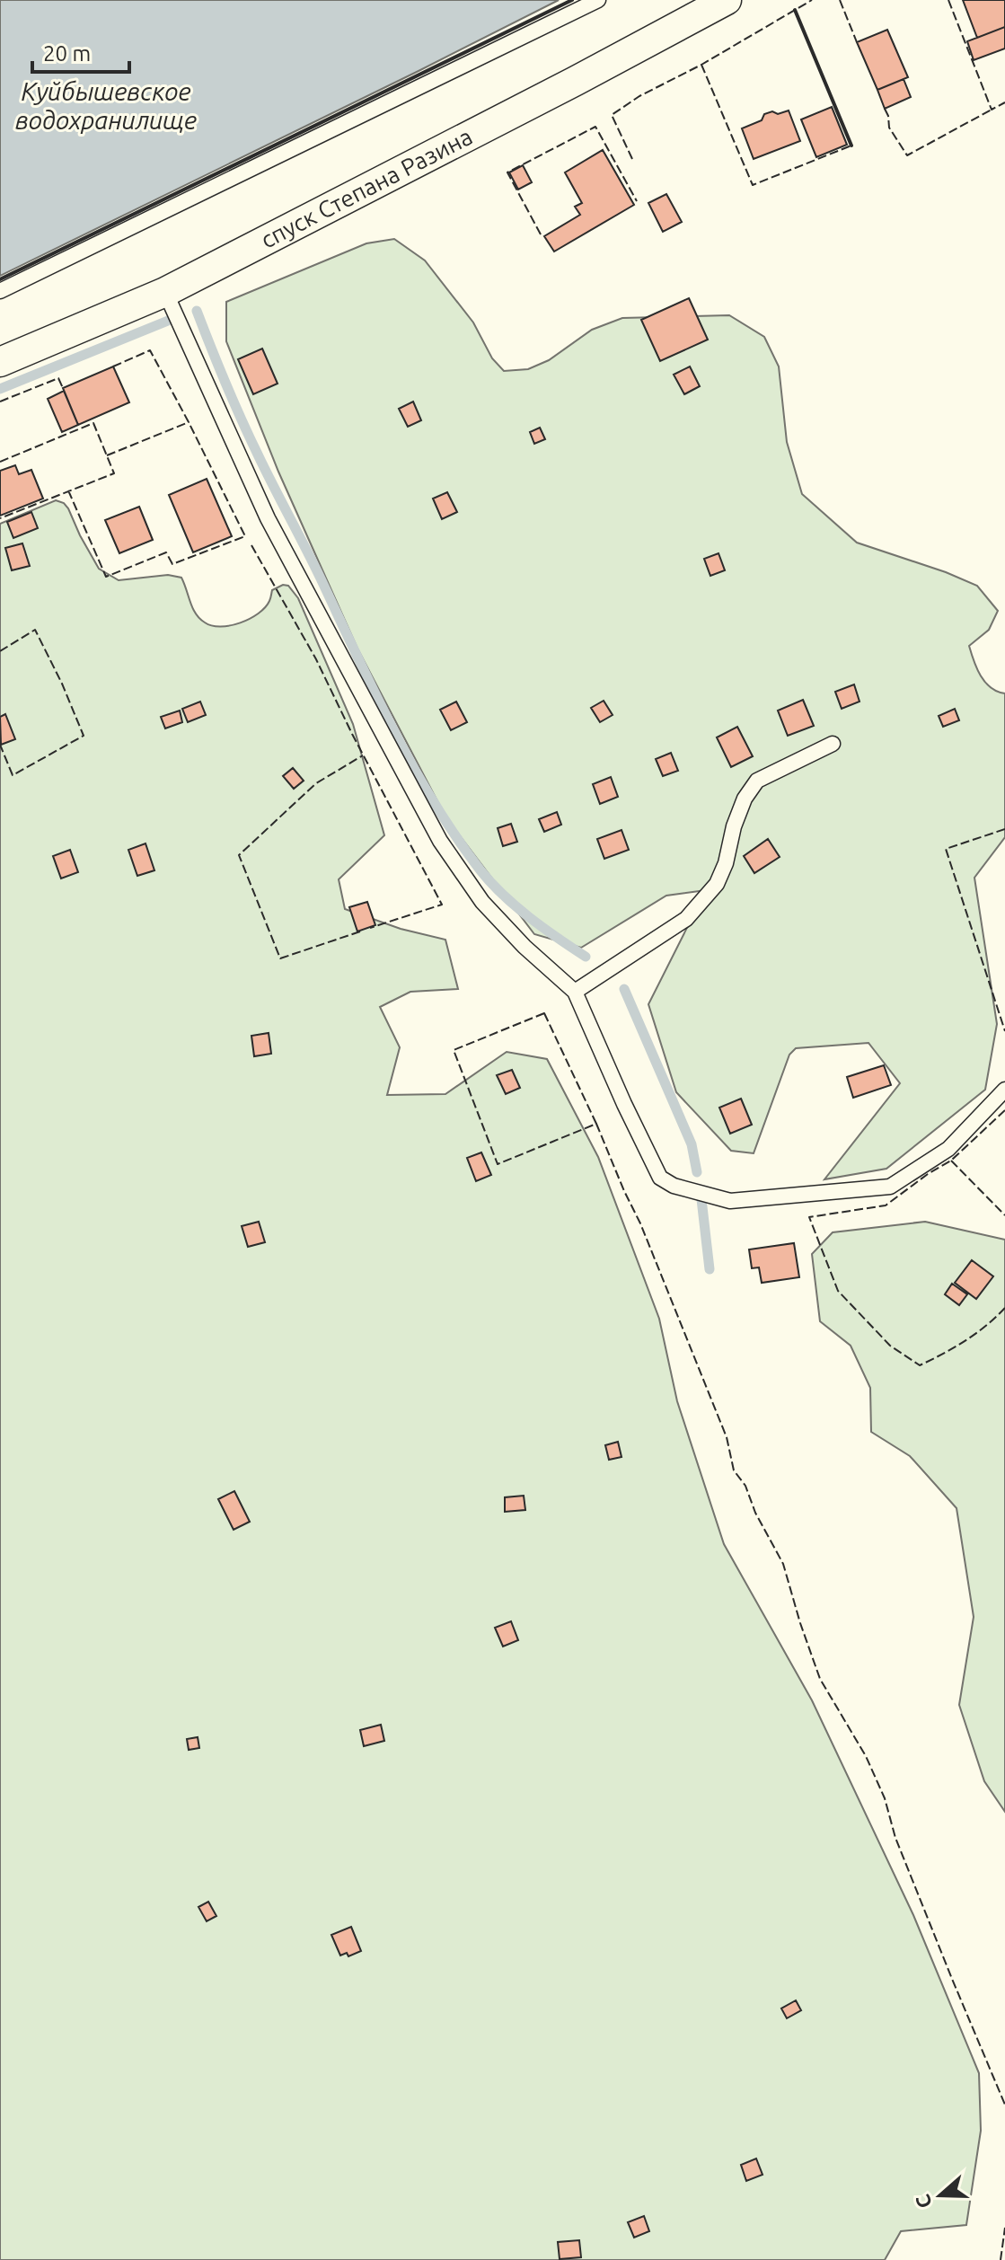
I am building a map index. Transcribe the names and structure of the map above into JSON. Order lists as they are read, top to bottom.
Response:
{
  "streets": {
    "street": ["спуск Степана Разина"]
  },
  "water": ["Куйбышевское водохранилище"],
  "scale_bar": "20 m",
  "north": "left"
}
